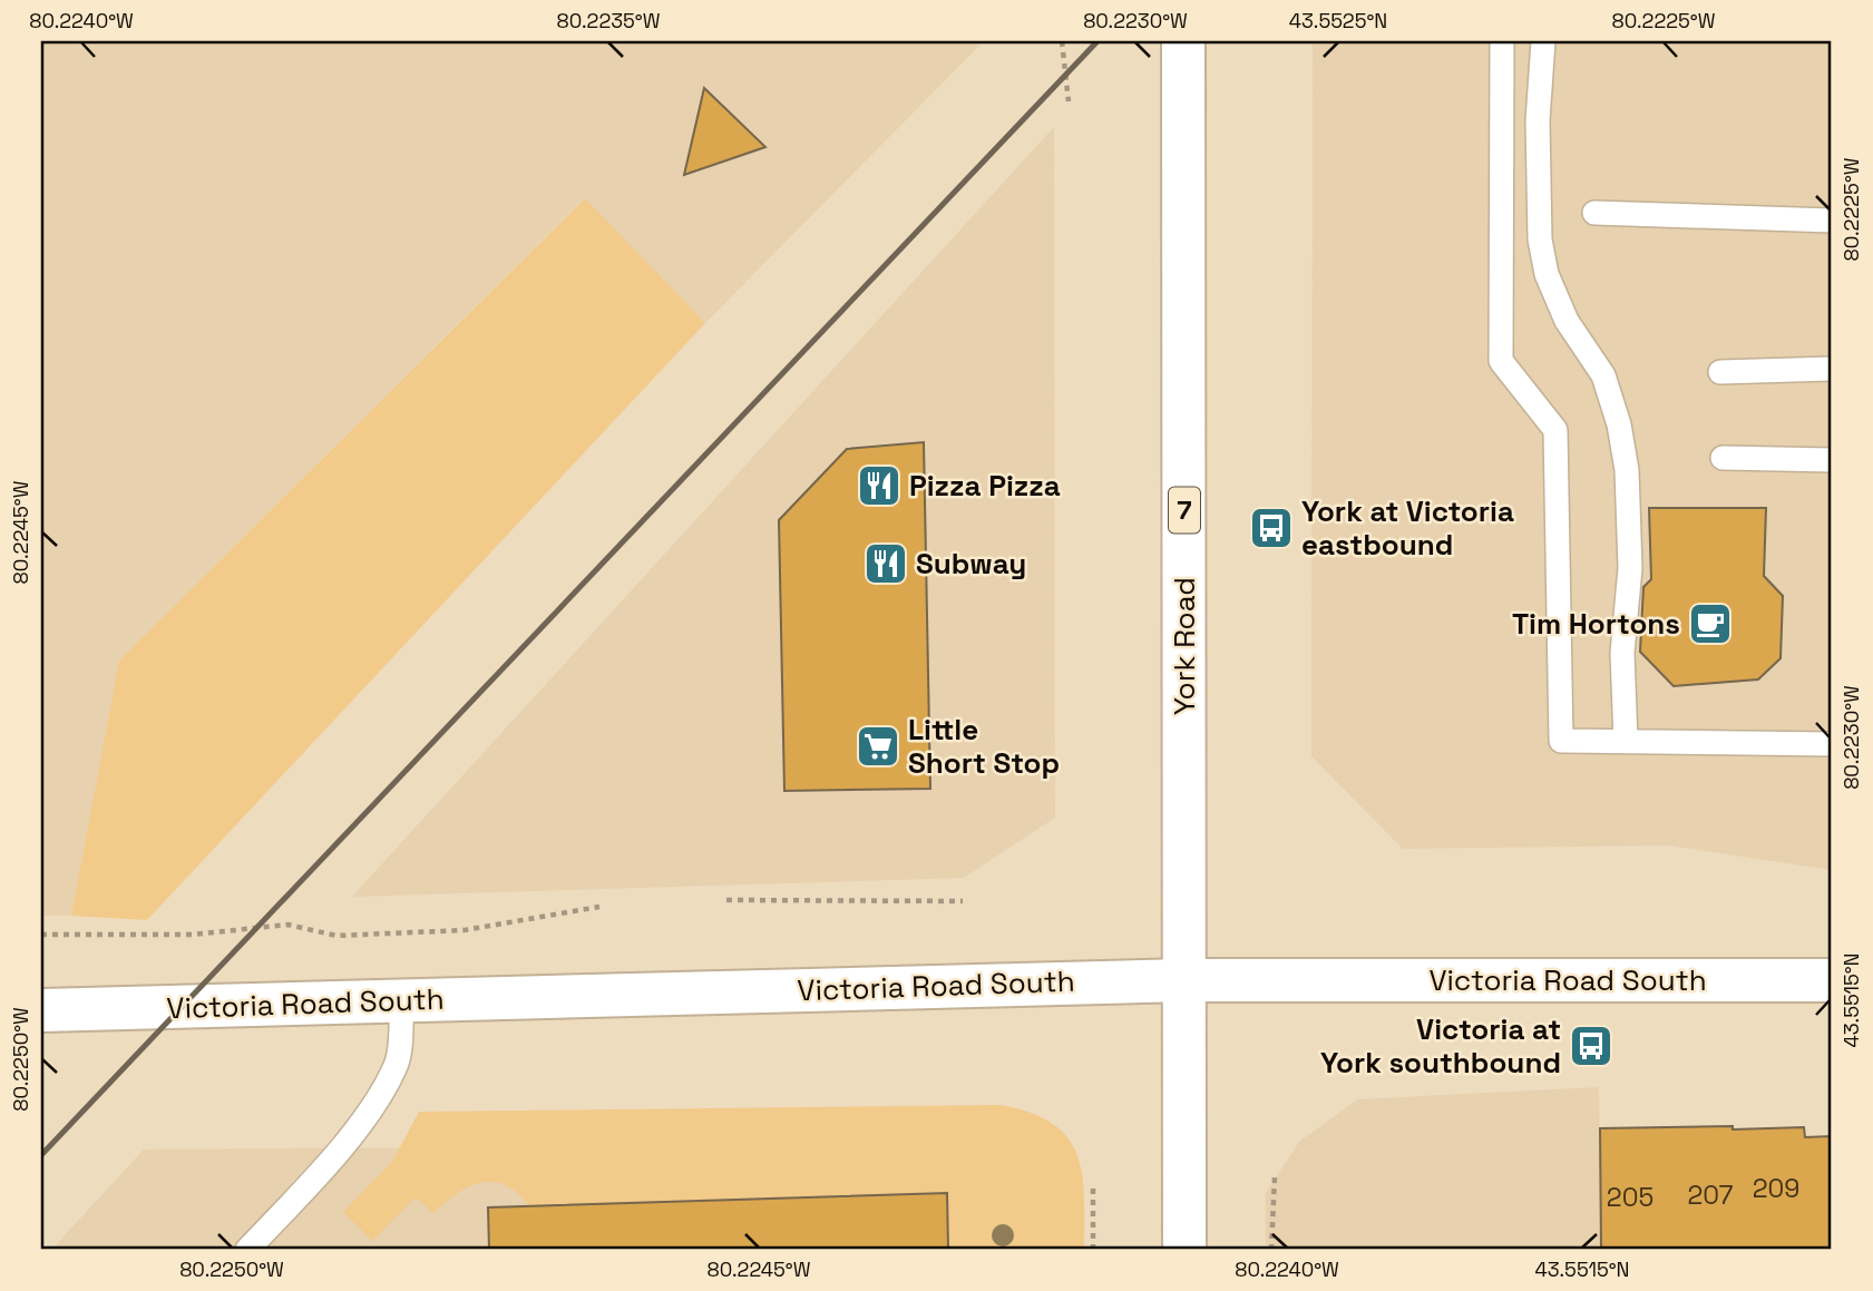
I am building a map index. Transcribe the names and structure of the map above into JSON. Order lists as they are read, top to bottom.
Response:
{
  "streets": {
    "main road": ["7", "York Road", "Victoria Road South"]
  },
  "crossings": [
    ["York Road", "Victoria Road South"]
  ],
  "places": {
    "restaurant": ["Pizza Pizza", "Subway"],
    "bus stop": ["York at Victoria eastbound", "Victoria at York southbound"],
    "cafe": ["Tim Hortons"],
    "supermarket": ["Little Short Stop"]
  },
  "house_numbers": ["209", "207", "205"],
  "coordinates": [
    "80.2240°W",
    "80.2235°W",
    "80.2230°W",
    "43.5525°N",
    "80.2225°W",
    "80.2245°W",
    "43.5515°N",
    "80.2250°W"
  ]
}
